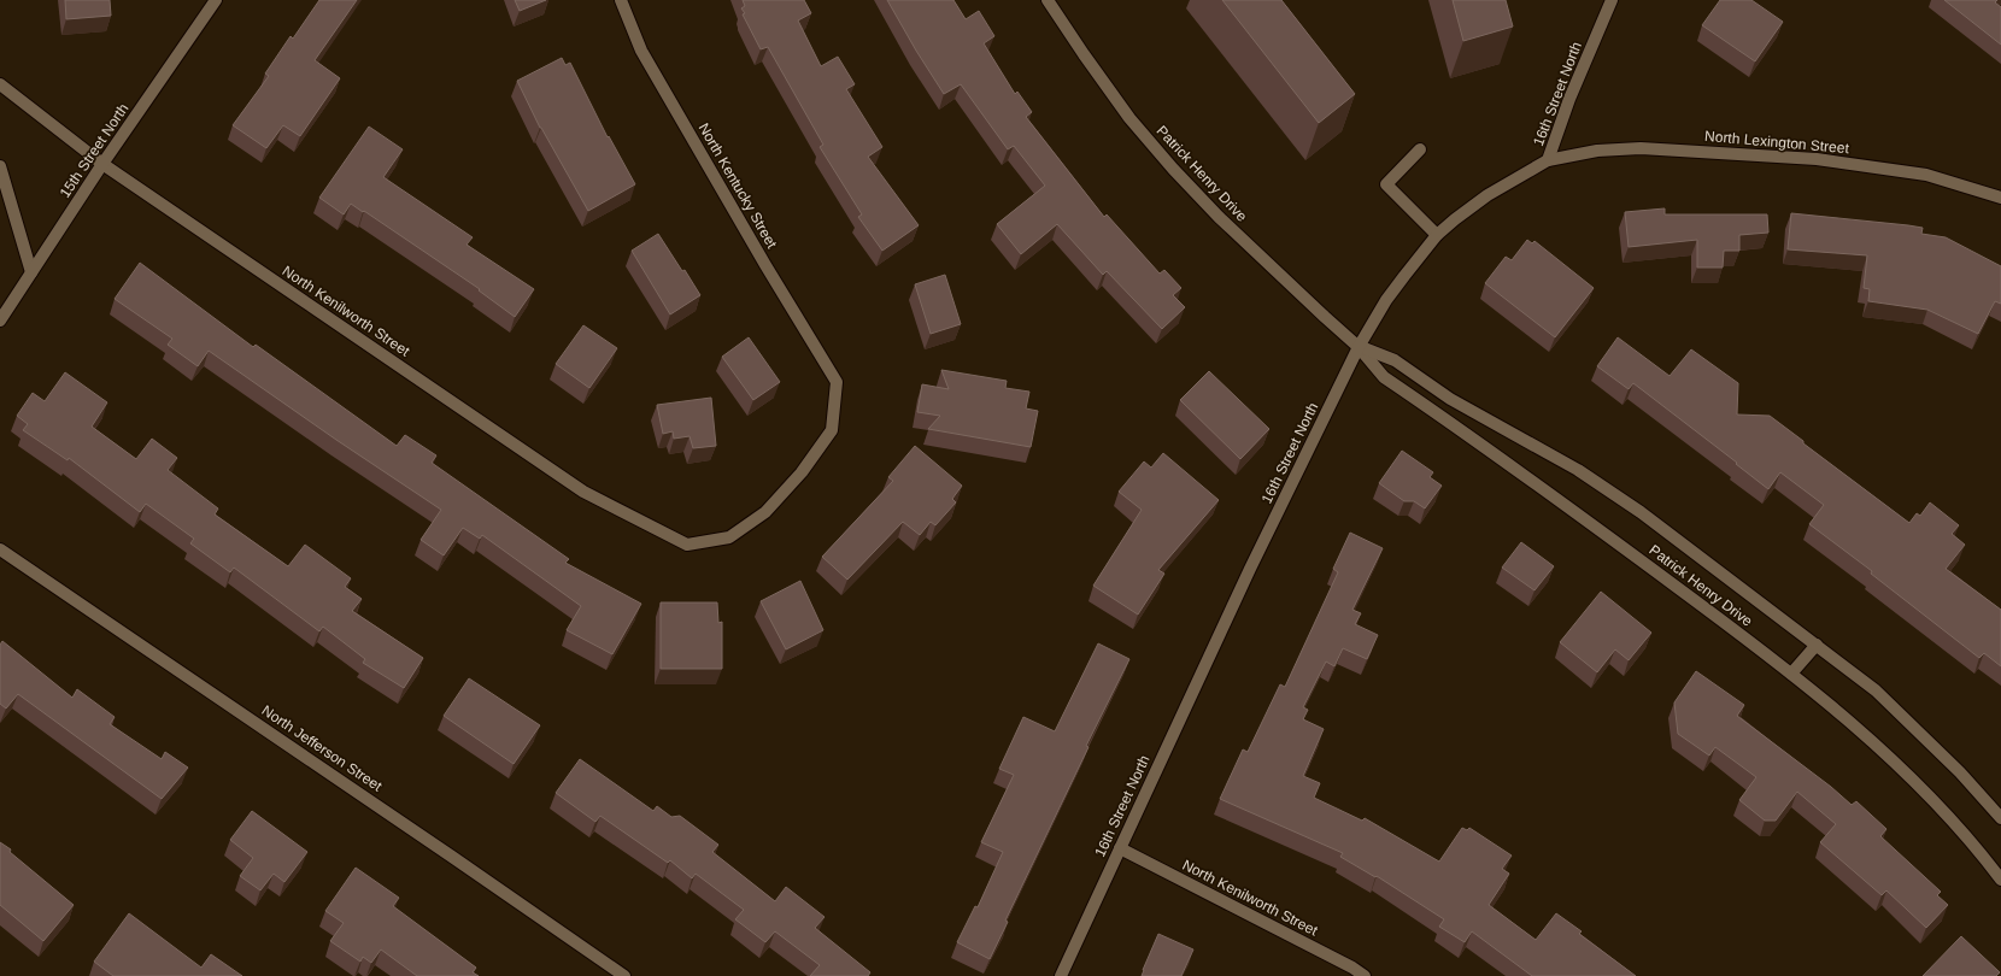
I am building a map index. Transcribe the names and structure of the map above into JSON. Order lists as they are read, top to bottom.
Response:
{
  "streets": {
    "street": [
      "16th Street North",
      "North Lexington Street",
      "15th Street North",
      "Patrick Henry Drive",
      "North Kentucky Street",
      "North Kenilworth Street",
      "North Jefferson Street"
    ]
  },
  "crossings": [
    ["16th Street North", "North Lexington Street"],
    ["16th Street North", "Patrick Henry Drive"],
    ["16th Street North", "North Kenilworth Street"],
    ["15th Street North", "North Kenilworth Street"],
    ["North Kentucky Street", "North Kenilworth Street"]
  ]
}
